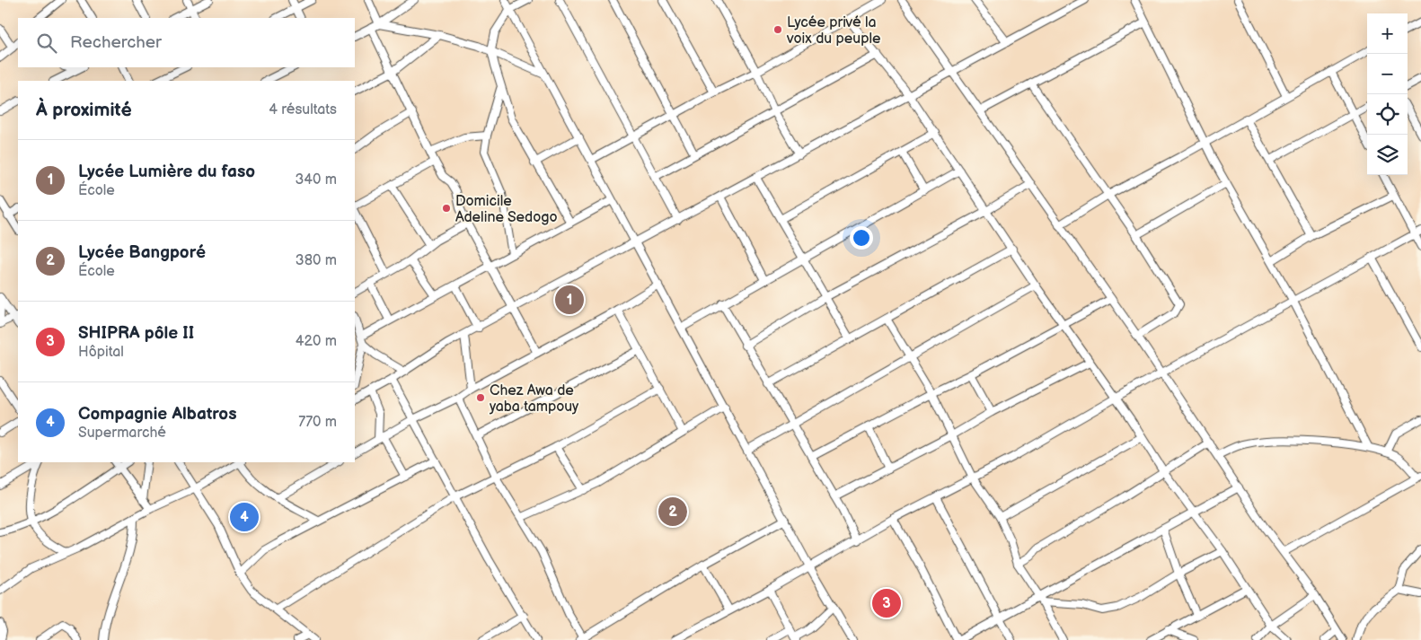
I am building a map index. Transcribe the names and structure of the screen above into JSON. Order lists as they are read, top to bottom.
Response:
{
  "places": ["Lycée privé la voix du peuple", "Domicile Adeline Sedogo", "Chez Awa de yaba tampouy"],
  "page": {
    "map_buttons": ["+", "−"],
    "search": "Rechercher",
    "heading": ["À proximité", "4 résultats"],
    "list": [
      {
        "mark": "1",
        "name": "Lycée Lumière du faso",
        "note": "École",
        "value": "340 m"
      },
      {
        "mark": "2",
        "name": "Lycée Bangporé",
        "note": "École",
        "value": "380 m"
      },
      {
        "mark": "3",
        "name": "SHIPRA pôle II",
        "note": "Hôpital",
        "value": "420 m"
      },
      {
        "mark": "4",
        "name": "Compagnie Albatros",
        "note": "Supermarché",
        "value": "770 m"
      }
    ],
    "pins": [
      "1",
      "2",
      "4",
      "3"
    ]
  }
}
